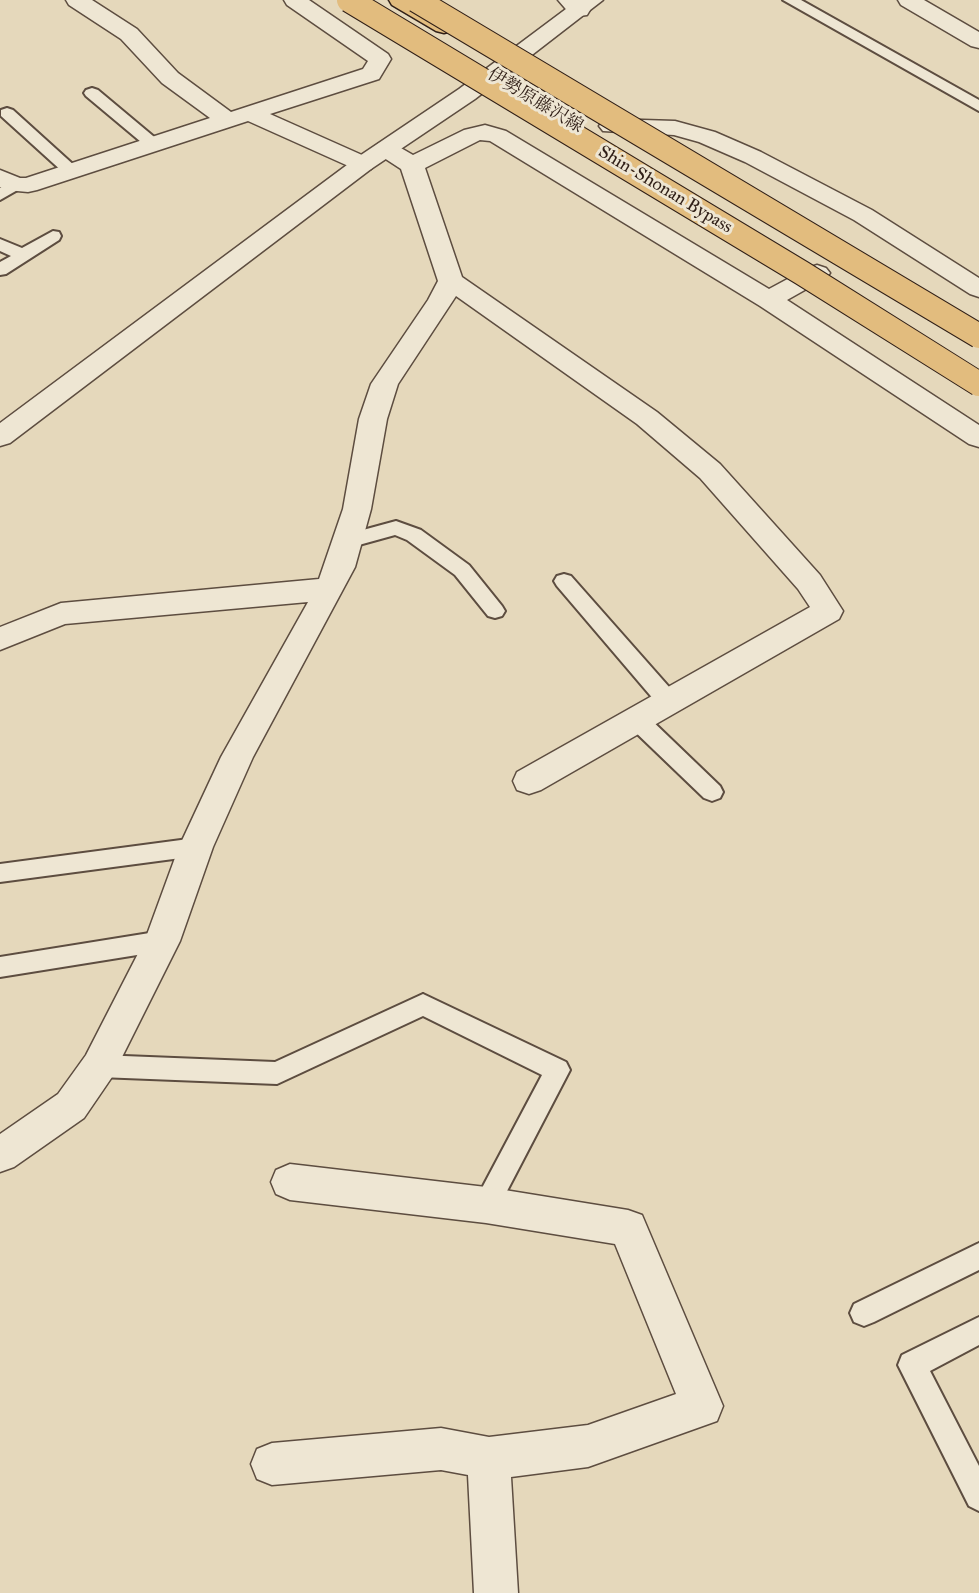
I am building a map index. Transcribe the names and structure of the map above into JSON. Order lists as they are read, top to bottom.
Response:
{
  "streets": {
    "main road": ["伊勢原藤沢線", "Shin-Shonan Bypass"]
  }
}
